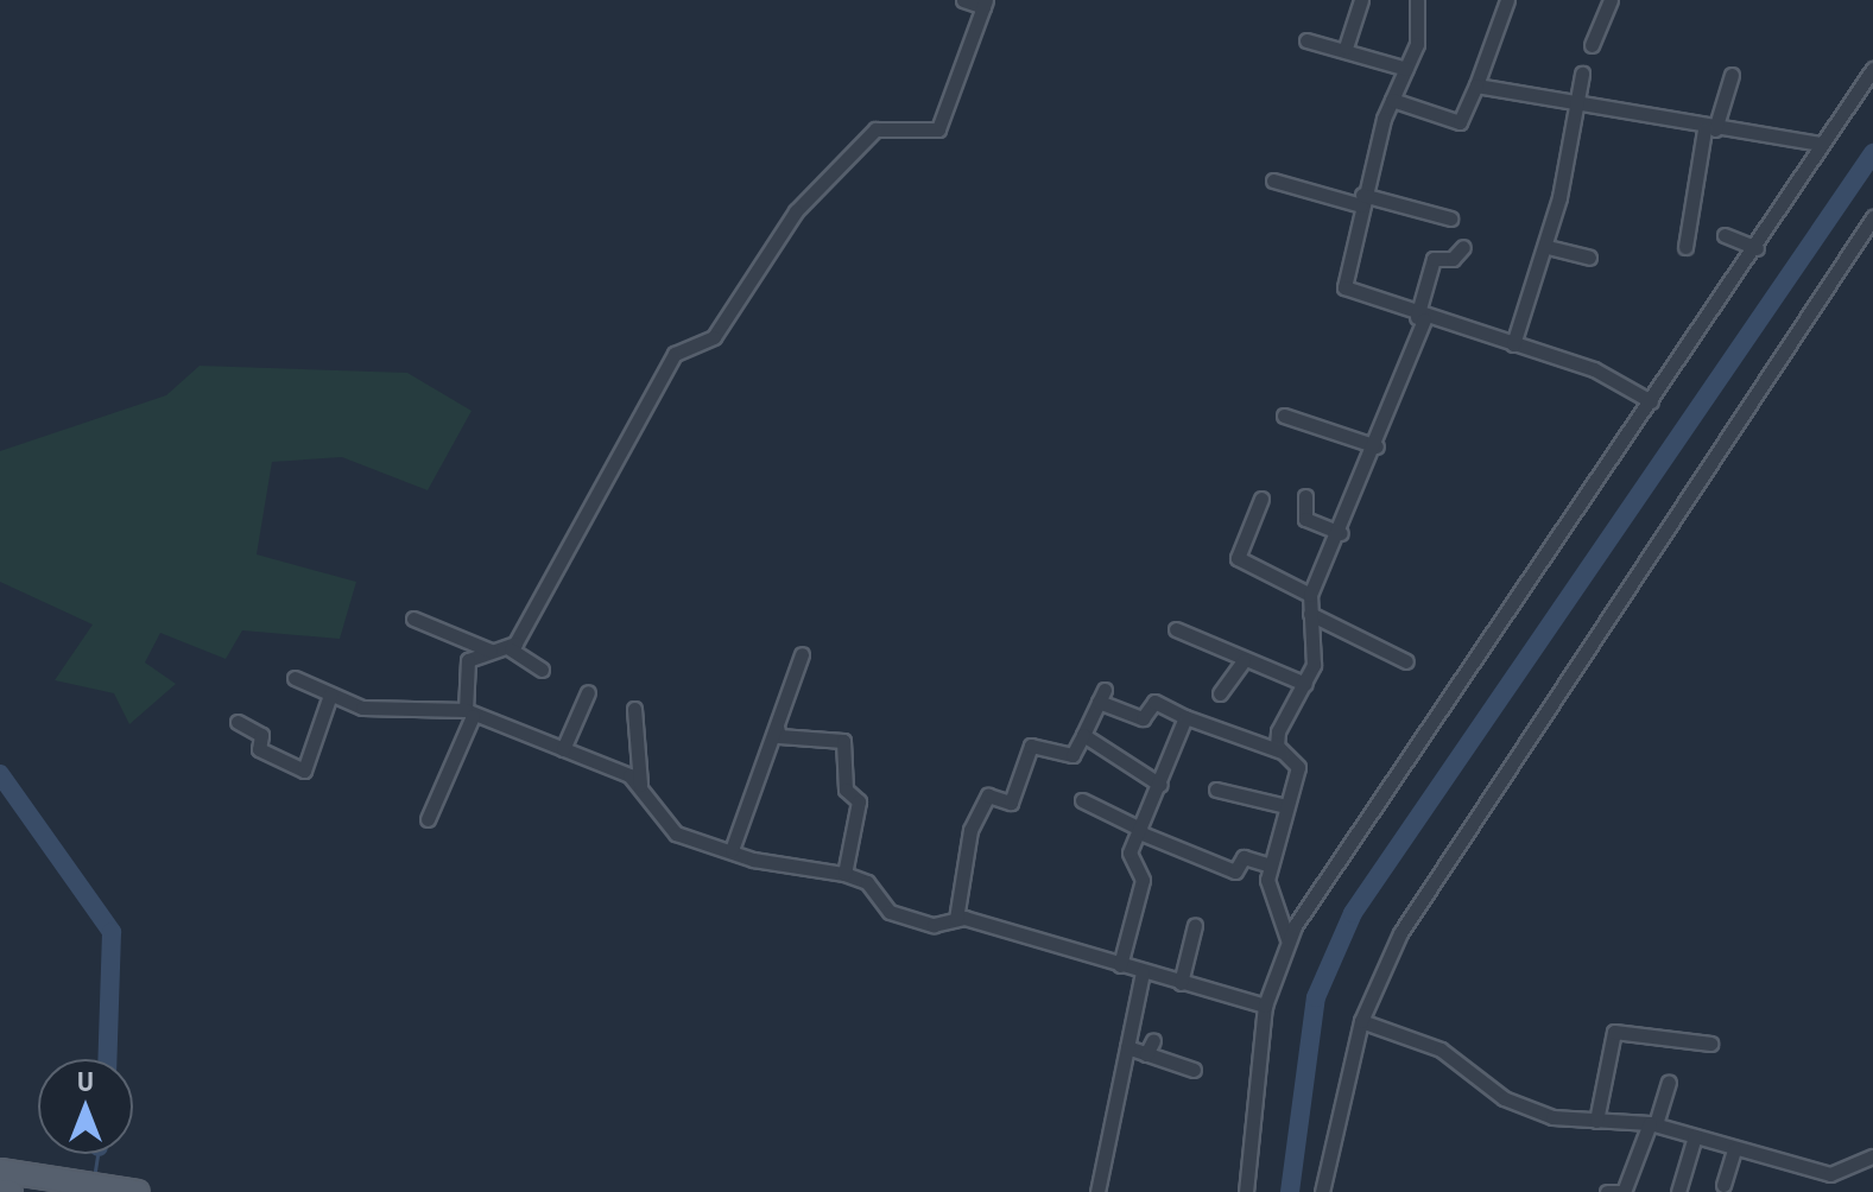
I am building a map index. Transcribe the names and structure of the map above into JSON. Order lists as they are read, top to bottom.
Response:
{
  "north": "top"
}
